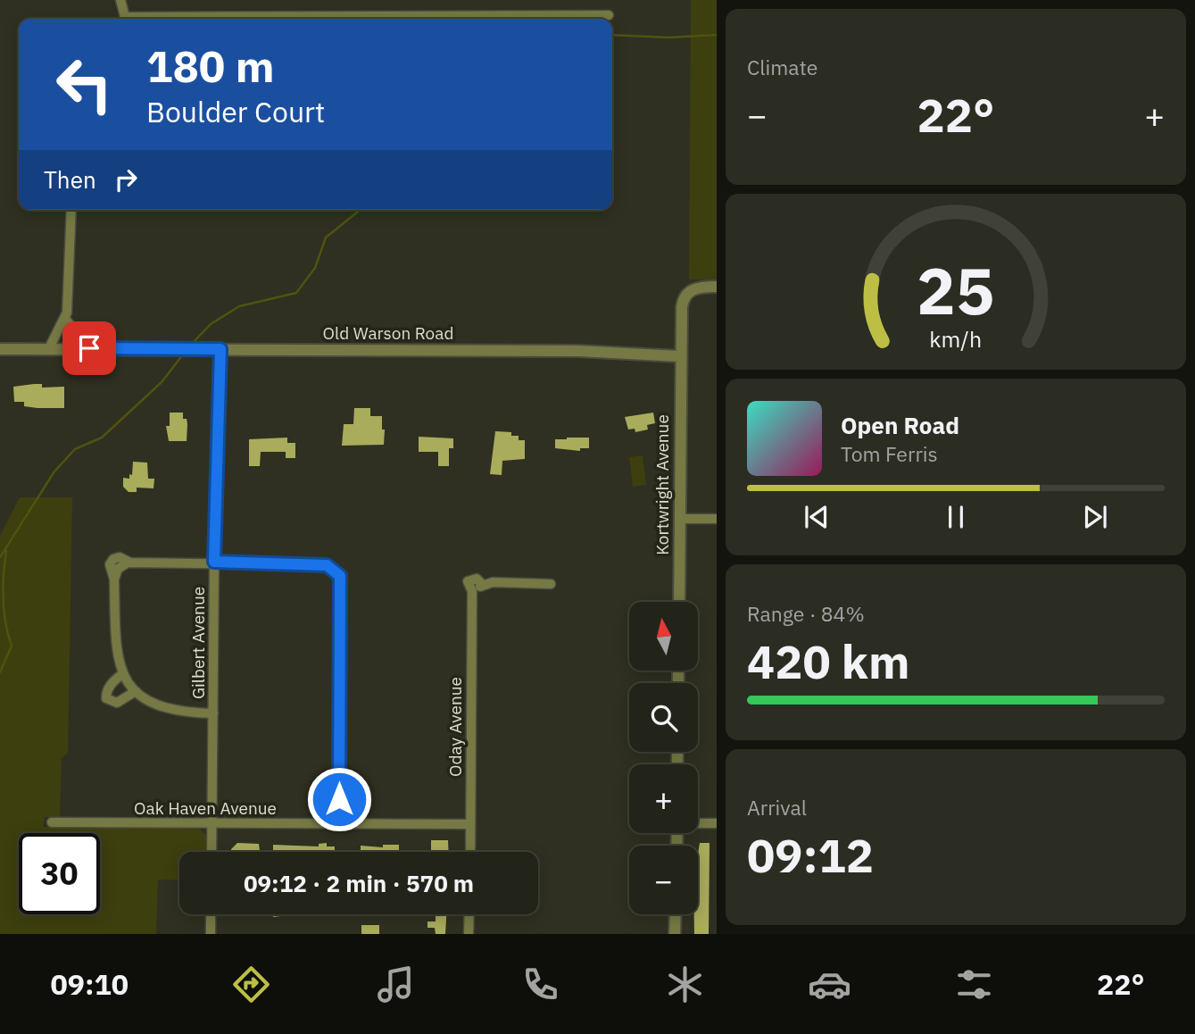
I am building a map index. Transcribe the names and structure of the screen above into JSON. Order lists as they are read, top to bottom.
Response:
{
  "streets": {
    "street": [
      "Old Warson Road",
      "Kortwright Avenue",
      "Gilbert Avenue",
      "Oday Avenue",
      "Oak Haven Avenue"
    ]
  },
  "crossings": [
    ["Old Warson Road", "Kortwright Avenue"],
    ["Old Warson Road", "Gilbert Avenue"],
    ["Gilbert Avenue", "Oak Haven Avenue"],
    ["Oday Avenue", "Oak Haven Avenue"]
  ],
  "north": "top",
  "page": {
    "tile": [
      "Climate",
      ["Range · 84%", "420 km"],
      ["Arrival", "09:12"]
    ],
    "turn": ["180 m", "Boulder Court"],
    "heat": ["−", "22°", "+"],
    "then": "Then",
    "song": ["Open Road", "Tom Ferris"],
    "map_buttons": ["+", "−"],
    "limit": "30",
    "trip": "09:12 · 2 min · 570 m",
    "tabs": ["09:10", "22°"],
    "gauge": ["25", "km/h"]
  }
}
